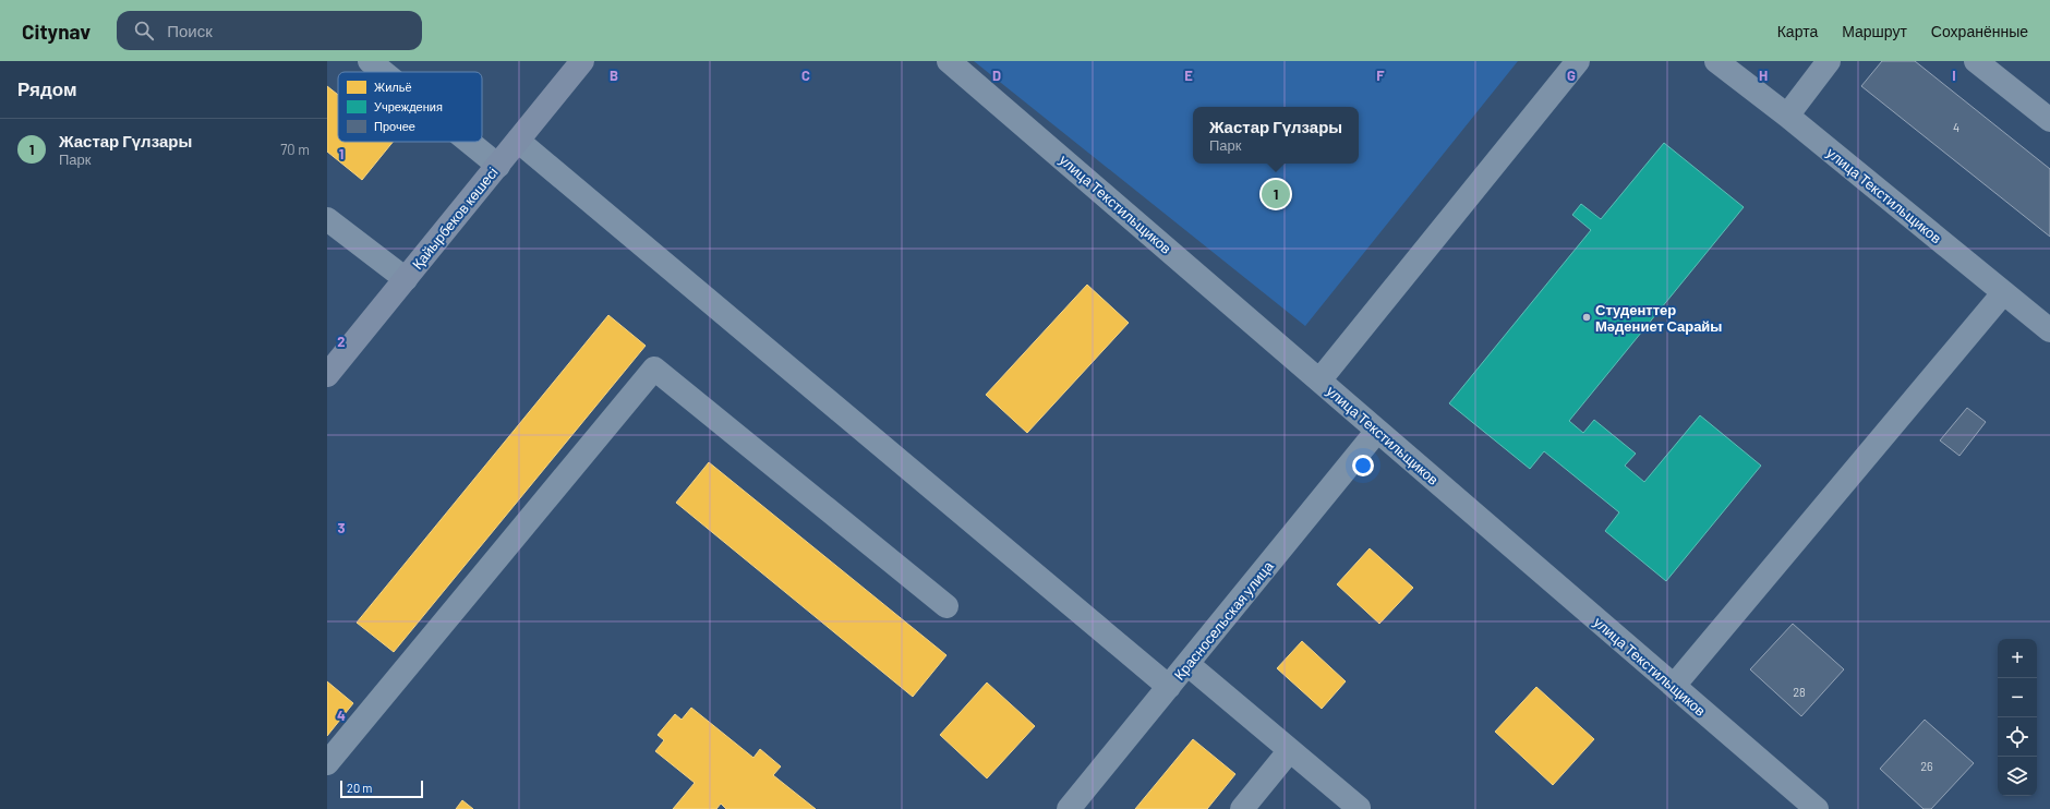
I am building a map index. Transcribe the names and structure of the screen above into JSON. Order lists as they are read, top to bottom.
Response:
{
  "streets": {
    "main road": ["Қайырбеков көшесі"],
    "street": ["улица Текстильщиков", "Красносельская улица"]
  },
  "crossings": [
    ["улица Текстильщиков", "Красносельская улица"]
  ],
  "places": ["Студенттер Мәдениет Сарайы"],
  "house_numbers": ["4", "28", "26"],
  "legend": ["Жильё", "Учреждения", "Прочее"],
  "scale_bar": "20 m",
  "page": {
    "header": "Citynav",
    "search": "Поиск",
    "nav": ["Карта", "Маршрут", "Сохранённые"],
    "heading": "Рядом",
    "popup": ["Жастар Гүлзары", "Парк"],
    "list": [
      {
        "mark": "1",
        "name": "Жастар Гүлзары",
        "note": "Парк",
        "value": "70 m"
      }
    ],
    "pins": "1",
    "map_buttons": ["+", "−"],
    "scale": "20 m"
  },
  "grid": {
    "columns": [
      "B",
      "C",
      "D",
      "E",
      "F",
      "G",
      "H",
      "I"
    ],
    "rows": [
      "1",
      "2",
      "3",
      "4"
    ]
  }
}
